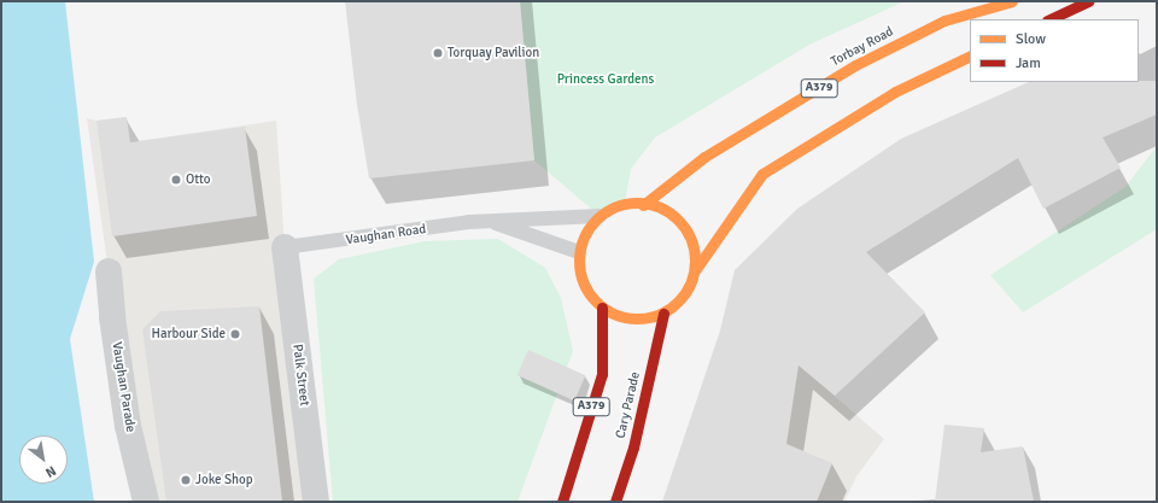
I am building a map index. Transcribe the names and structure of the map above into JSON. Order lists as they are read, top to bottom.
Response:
{
  "streets": {
    "main road": ["Torbay Road", "A379", "Cary Parade"],
    "street": ["Palk Street", "Vaughan Parade"],
    "lane": ["Vaughan Road"]
  },
  "crossings": [
    ["Torbay Road", "A379"],
    ["Torbay Road", "Vaughan Road"],
    ["Torbay Road", "Cary Parade"],
    ["A379", "Vaughan Road"],
    ["A379", "Cary Parade"],
    ["Vaughan Road", "Palk Street"],
    ["Vaughan Road", "Cary Parade"]
  ],
  "parks": ["Princess Gardens"],
  "places": [
    "Torquay Pavilion",
    "Otto",
    "Harbour Side",
    "Joke Shop"
  ],
  "legend": ["Slow", "Jam"],
  "north": "bottom right"
}
